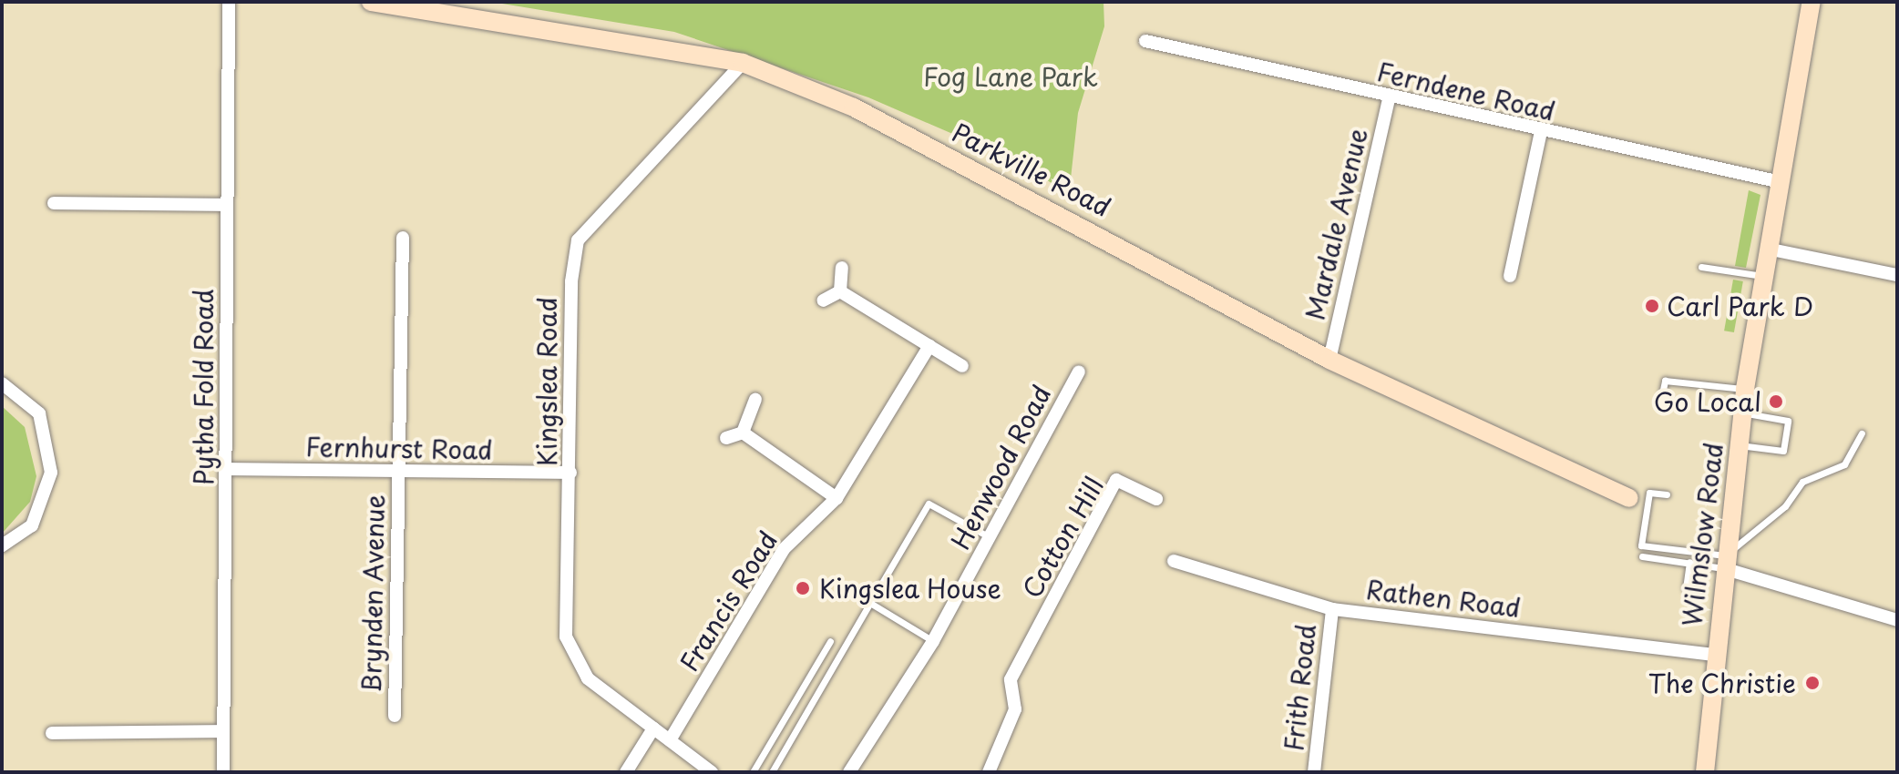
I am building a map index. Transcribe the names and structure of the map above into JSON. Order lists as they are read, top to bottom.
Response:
{
  "streets": {
    "street": [
      "Ferndene Road",
      "Parkville Road",
      "Mardale Avenue",
      "Kingslea Road",
      "Pytha Fold Road",
      "Fernhurst Road",
      "Henwood Road",
      "Wilmslow Road",
      "Cotton Hill",
      "Brynden Avenue",
      "Rathen Road",
      "Francis Road",
      "Frith Road"
    ]
  },
  "crossings": [
    ["Ferndene Road", "Mardale Avenue"],
    ["Ferndene Road", "Wilmslow Road"],
    ["Parkville Road", "Mardale Avenue"],
    ["Parkville Road", "Kingslea Road"],
    ["Kingslea Road", "Fernhurst Road"],
    ["Kingslea Road", "Francis Road"],
    ["Pytha Fold Road", "Fernhurst Road"],
    ["Fernhurst Road", "Brynden Avenue"],
    ["Wilmslow Road", "Rathen Road"],
    ["Rathen Road", "Frith Road"]
  ],
  "parks": ["Fog Lane Park"],
  "places": [
    "Carl Park D",
    "Go Local",
    "Kingslea House",
    "The Christie"
  ]
}
